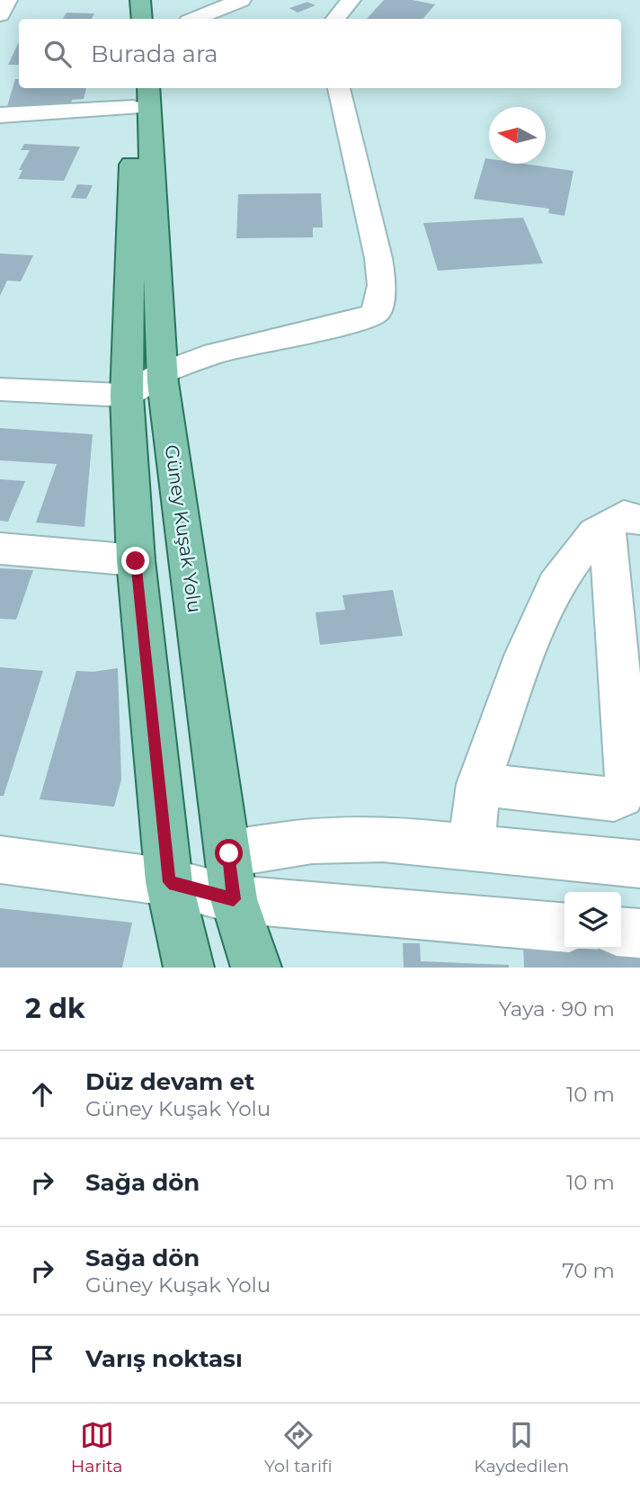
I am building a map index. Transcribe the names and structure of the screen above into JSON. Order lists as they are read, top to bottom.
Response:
{
  "streets": {
    "main road": ["Güney Kuşak Yolu"]
  },
  "north": "left",
  "page": {
    "search": "Burada ara",
    "heading": ["2 dk", "Yaya · 90 m"],
    "list": [
      ["Düz devam et", "Güney Kuşak Yolu", "10 m"],
      ["Sağa dön", "10 m"],
      ["Sağa dön", "Güney Kuşak Yolu", "70 m"],
      "Varış noktası"
    ],
    "nav": ["Harita", "Yol tarifi", "Kaydedilen"]
  }
}
